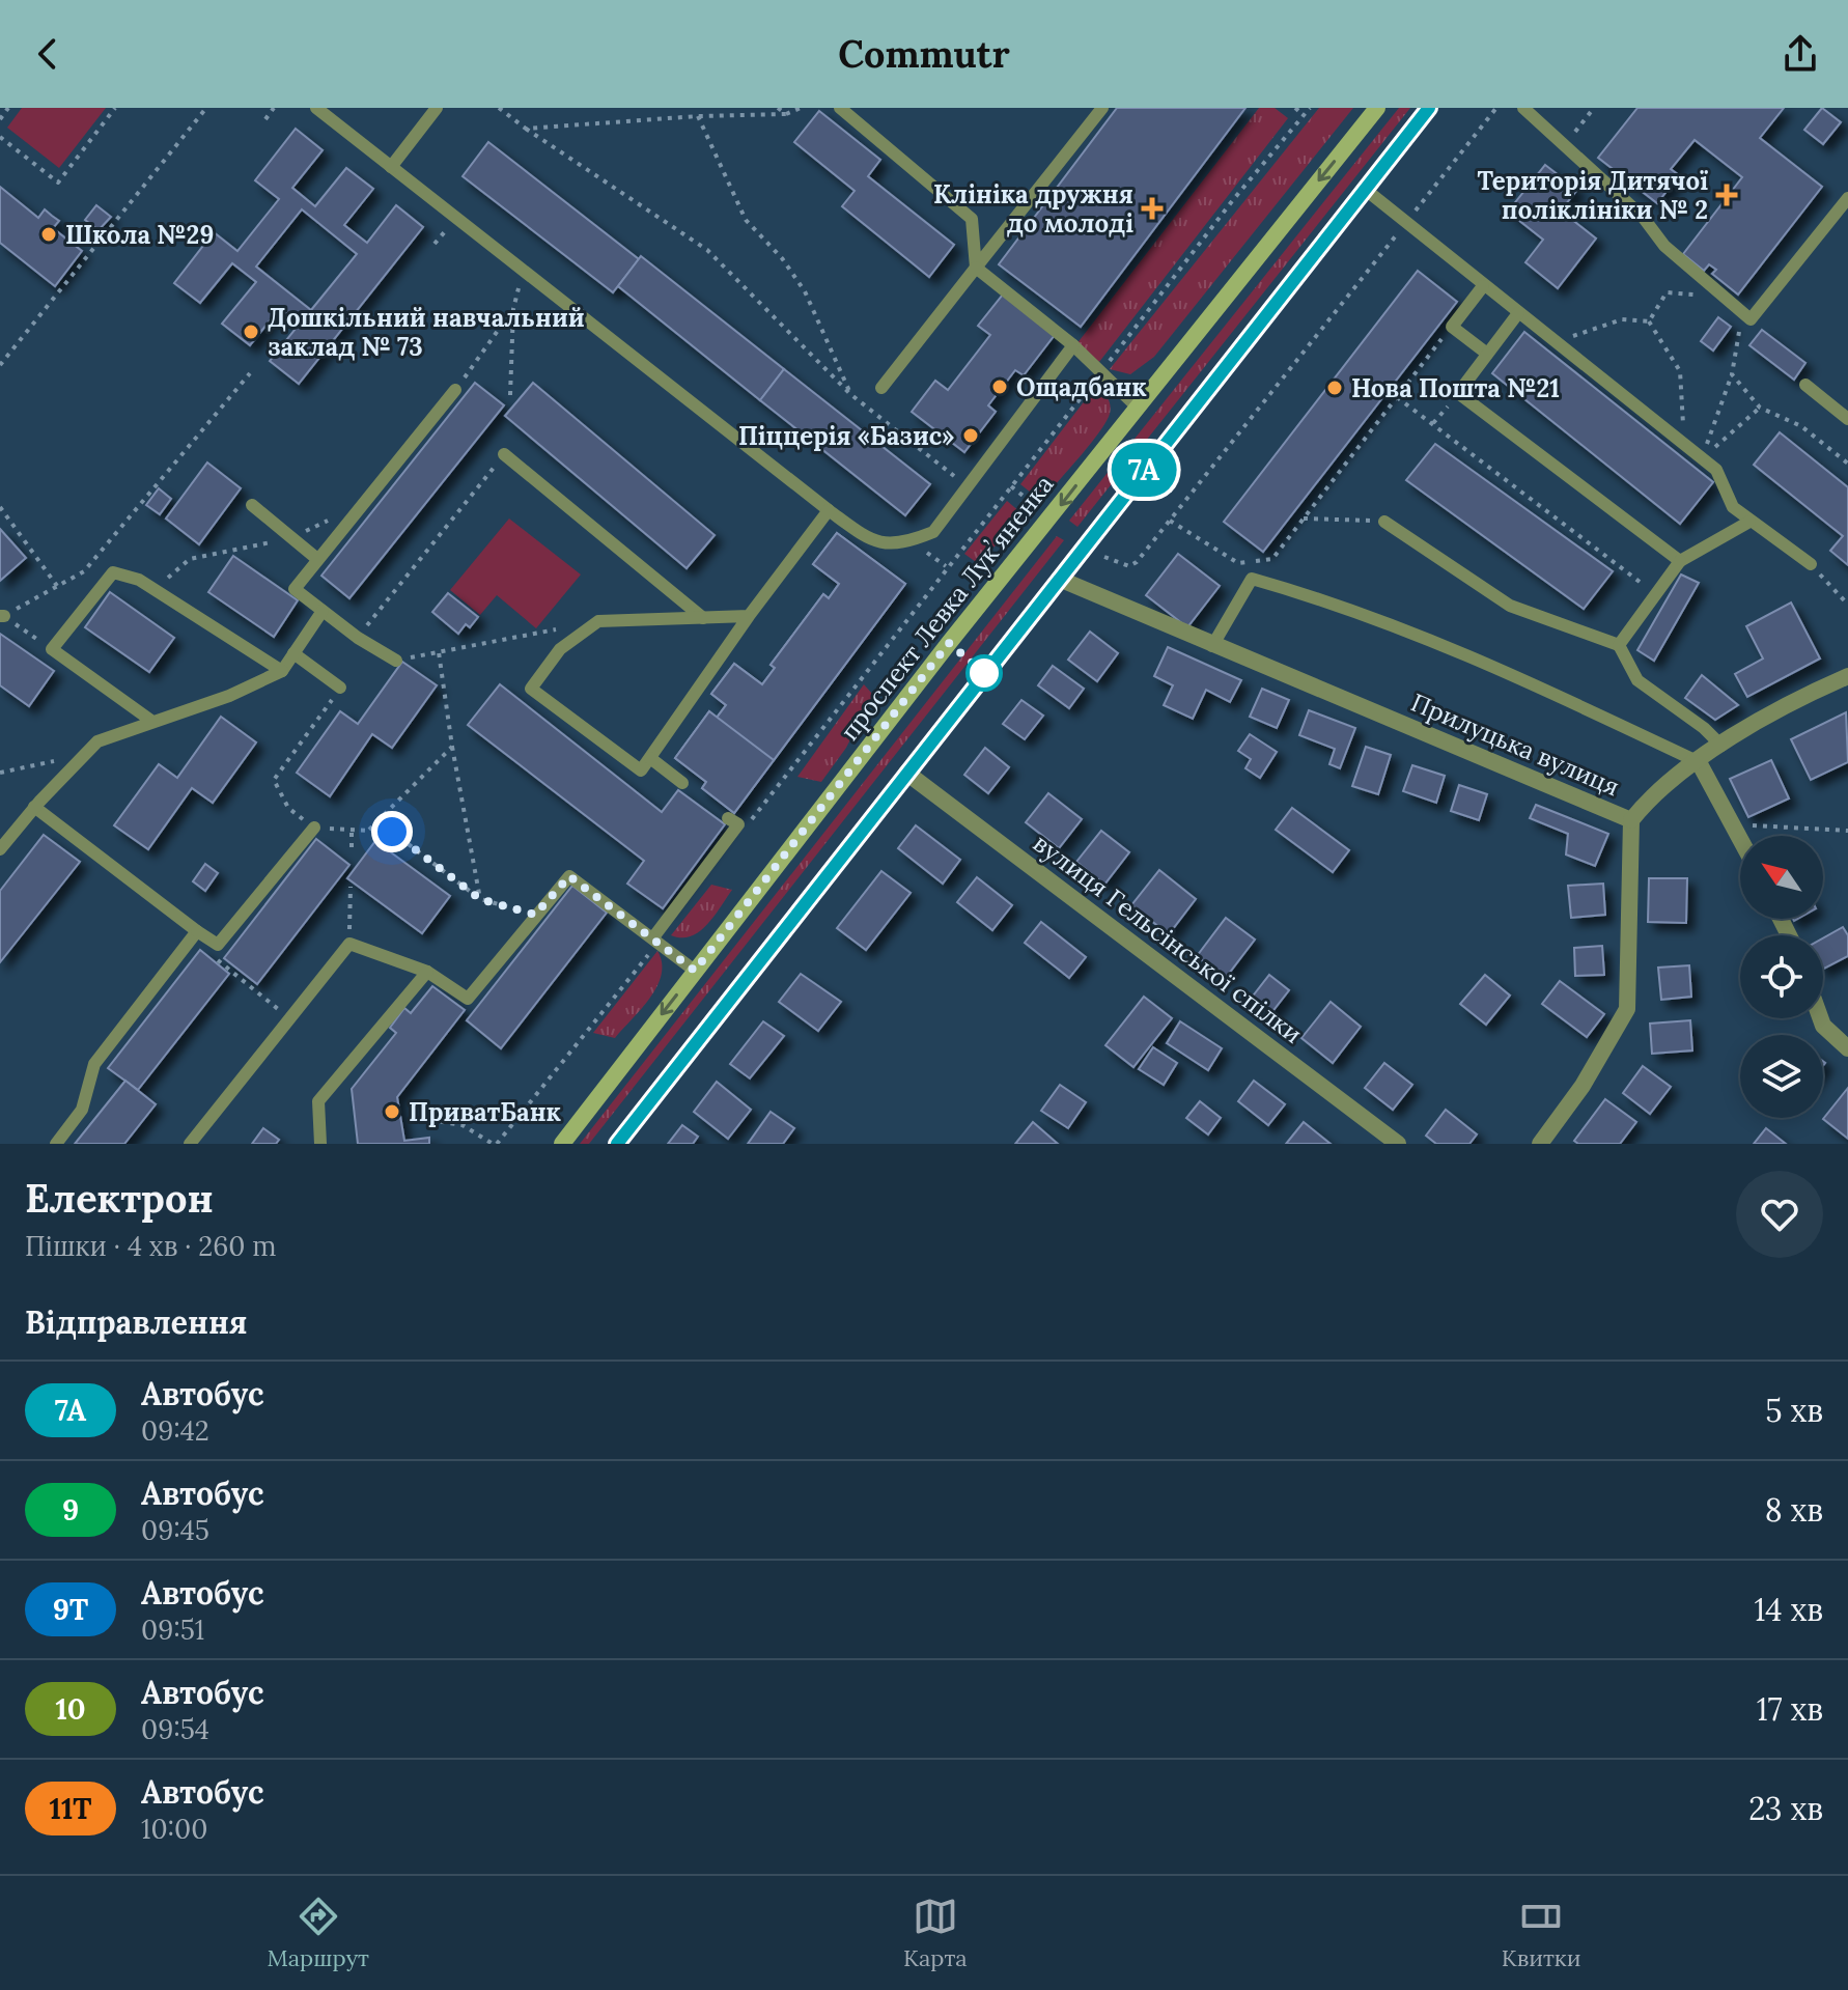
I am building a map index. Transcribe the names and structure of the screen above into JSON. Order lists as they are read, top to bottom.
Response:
{
  "streets": {
    "main road": ["проспект Левка Лукʼяненка"],
    "street": ["Прилуцька вулиця", "вулиця Гельсінської спілки"]
  },
  "places": {
    "health": ["Територія Дитячої поліклініки № 2", "Клініка дружня до молоді"],
    "other": [
      "Школа №29",
      "Дошкільний навчальний заклад № 73",
      "Ощадбанк",
      "Нова Пошта №21",
      "Піццерія «Базис»",
      "ПриватБанк"
    ]
  },
  "lines": ["bus line 7А"],
  "north": "top left",
  "page": {
    "header": "Commutr",
    "on_map": "7А",
    "heading": [
      ["Електрон", "Пішки · 4 хв · 260 m"],
      "Відправлення"
    ],
    "list": [
      {
        "mark": "7А",
        "name": "Автобус",
        "note": "09:42",
        "value": "5 хв"
      },
      {
        "mark": "9",
        "name": "Автобус",
        "note": "09:45",
        "value": "8 хв"
      },
      {
        "mark": "9Т",
        "name": "Автобус",
        "note": "09:51",
        "value": "14 хв"
      },
      {
        "mark": "10",
        "name": "Автобус",
        "note": "09:54",
        "value": "17 хв"
      },
      {
        "mark": "11Т",
        "name": "Автобус",
        "note": "10:00",
        "value": "23 хв"
      }
    ],
    "tabs": ["Маршрут", "Карта", "Квитки"]
  }
}
